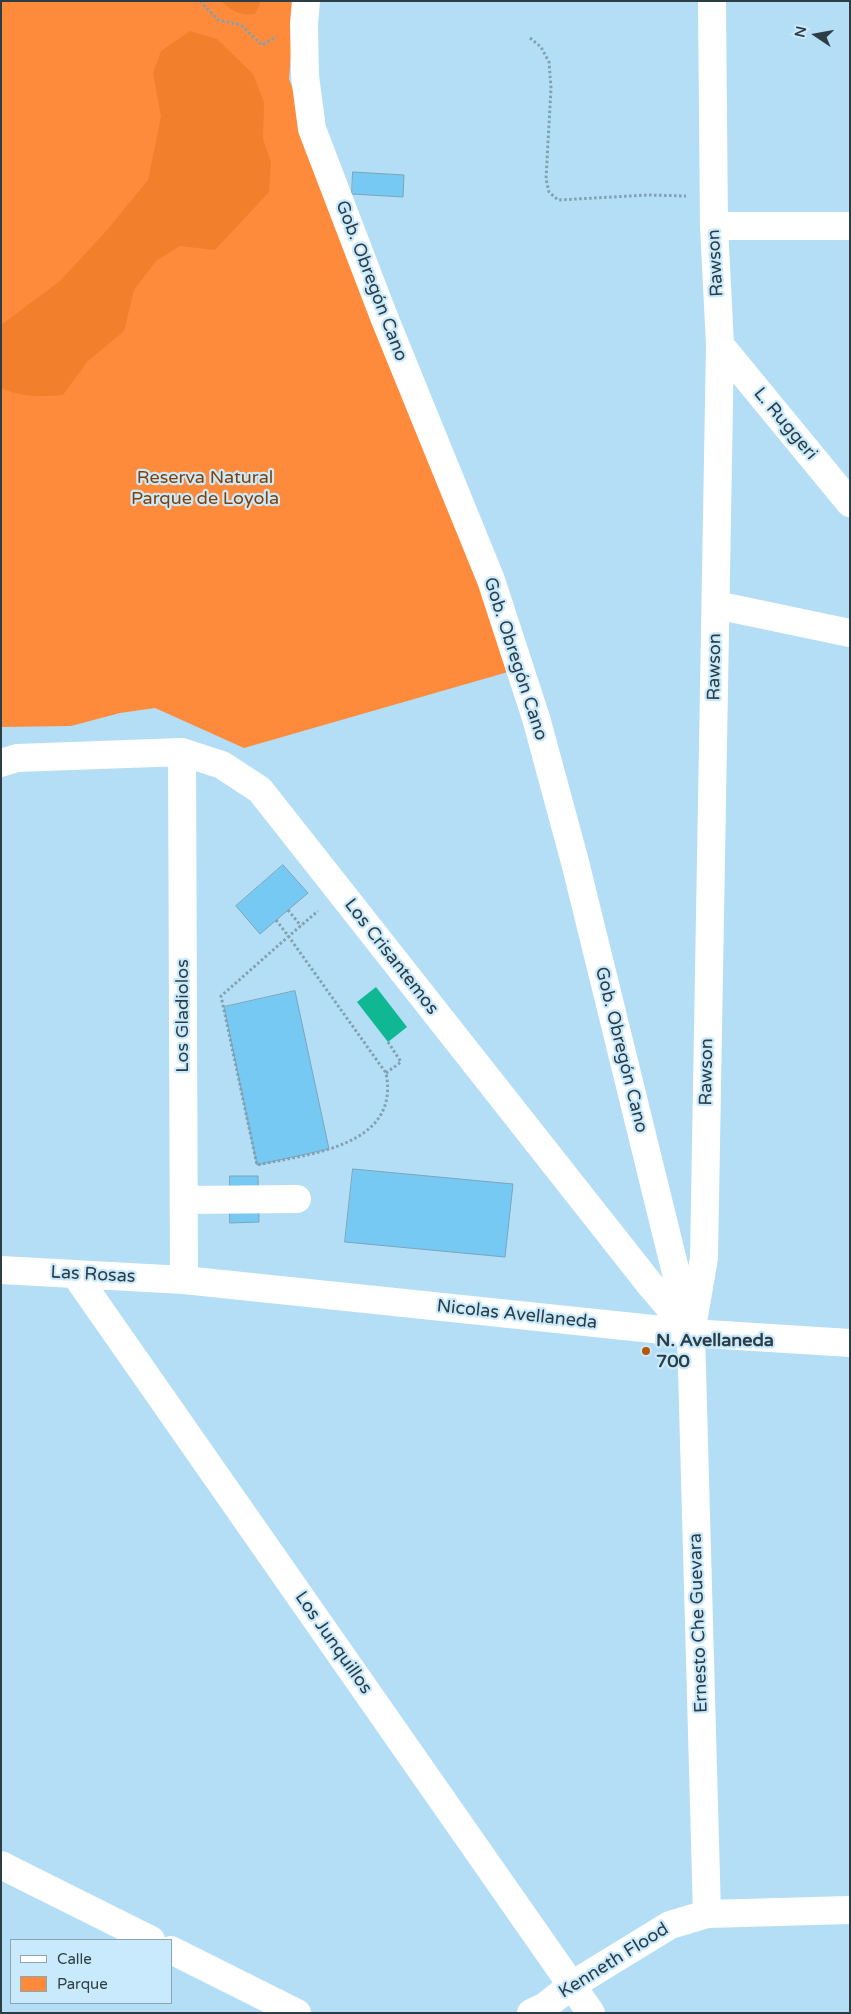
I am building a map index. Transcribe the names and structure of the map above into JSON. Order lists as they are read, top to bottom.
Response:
{
  "streets": {
    "street": [
      "Rawson",
      "Gob. Obregón Cano",
      "L. Ruggeri",
      "Los Crisantemos",
      "Los Gladiolos",
      "Las Rosas",
      "Nicolas Avellaneda",
      "Ernesto Che Guevara",
      "Los Junquillos",
      "Kenneth Flood"
    ]
  },
  "crossings": [
    ["Rawson", "Gob. Obregón Cano"],
    ["Rawson", "L. Ruggeri"],
    ["Rawson", "Los Crisantemos"],
    ["Rawson", "Nicolas Avellaneda"],
    ["Rawson", "Ernesto Che Guevara"],
    ["Gob. Obregón Cano", "Los Crisantemos"],
    ["Gob. Obregón Cano", "Nicolas Avellaneda"],
    ["Gob. Obregón Cano", "Ernesto Che Guevara"],
    ["Los Crisantemos", "Los Gladiolos"],
    ["Los Crisantemos", "Nicolas Avellaneda"],
    ["Los Crisantemos", "Ernesto Che Guevara"],
    ["Los Gladiolos", "Las Rosas"],
    ["Los Gladiolos", "Nicolas Avellaneda"],
    ["Las Rosas", "Nicolas Avellaneda"],
    ["Las Rosas", "Los Junquillos"],
    ["Nicolas Avellaneda", "Ernesto Che Guevara"],
    ["Ernesto Che Guevara", "Kenneth Flood"],
    ["Los Junquillos", "Kenneth Flood"]
  ],
  "parks": ["Reserva Natural Parque de Loyola"],
  "places": ["N. Avellaneda 700"],
  "legend": ["Calle", "Parque"],
  "north": "left"
}
